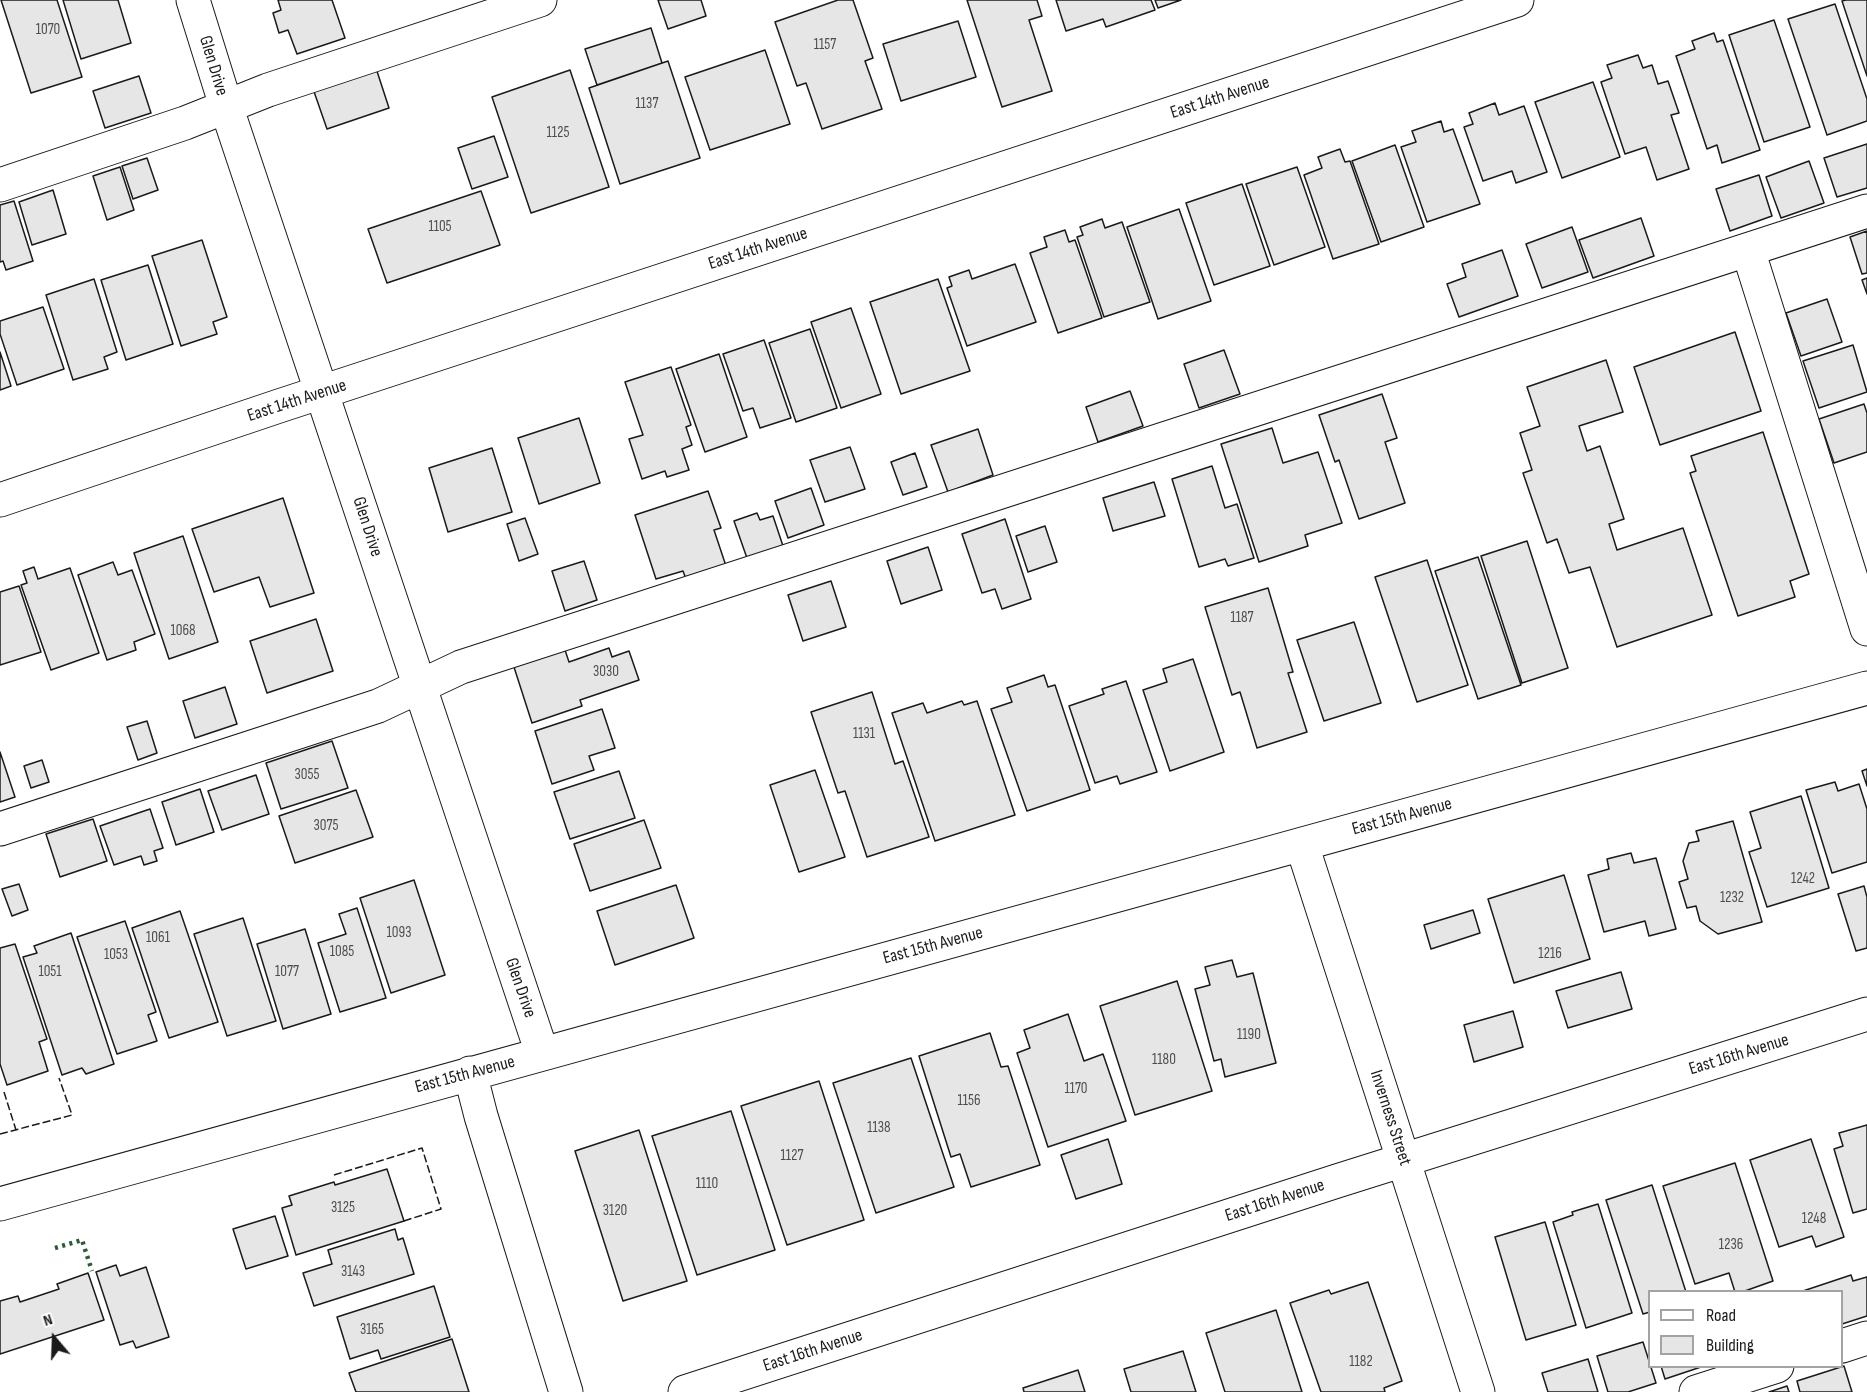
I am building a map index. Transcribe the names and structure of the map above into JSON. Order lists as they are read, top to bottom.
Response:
{
  "streets": {
    "street": [
      "Glen Drive",
      "East 14th Avenue",
      "East 15th Avenue",
      "East 16th Avenue",
      "Inverness Street"
    ]
  },
  "crossings": [
    ["Glen Drive", "East 14th Avenue"],
    ["Glen Drive", "East 15th Avenue"],
    ["East 15th Avenue", "Inverness Street"],
    ["East 16th Avenue", "Inverness Street"]
  ],
  "house_numbers": [
    "1070",
    "1157",
    "1137",
    "1125",
    "1105",
    "1187",
    "1068",
    "3030",
    "1131",
    "3055",
    "3075",
    "1242",
    "1232",
    "1093",
    "1061",
    "1085",
    "1216",
    "1053",
    "1051",
    "1077",
    "1190",
    "1180",
    "1170",
    "1156",
    "1138",
    "1127",
    "1110",
    "3125",
    "3120",
    "1248",
    "1236",
    "3143",
    "3165",
    "1182"
  ],
  "legend": ["Road", "Building"],
  "north": "top"
}
